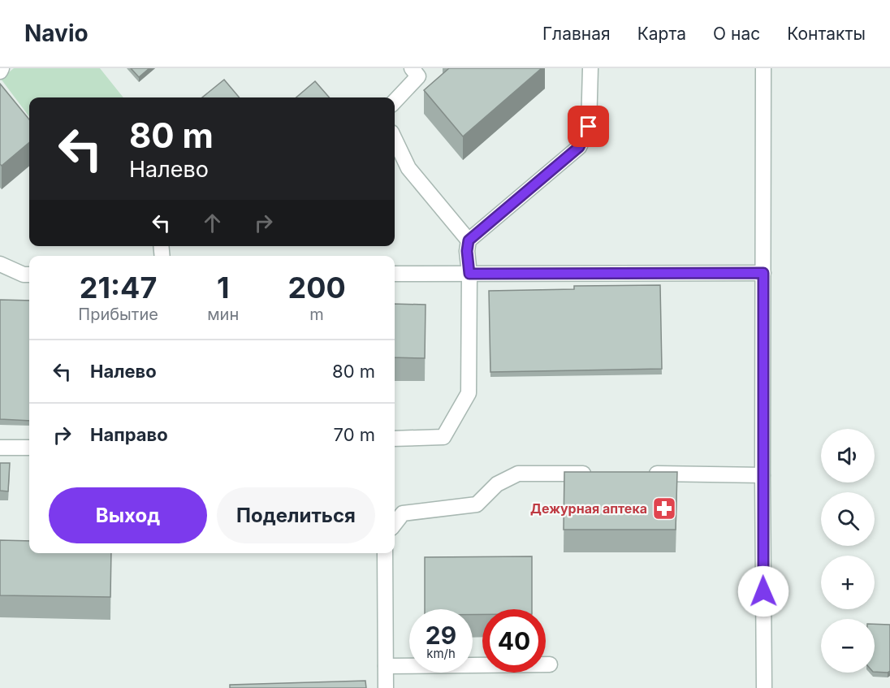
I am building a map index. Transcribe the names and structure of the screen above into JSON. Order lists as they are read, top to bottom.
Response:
{
  "places": {
    "pharmacy": ["Дежурная аптека"]
  },
  "page": {
    "header": "Navio",
    "nav": [
      "Главная",
      "Карта",
      "О нас",
      "Контакты"
    ],
    "turn": ["80 m", "Налево"],
    "eta": [
      "21:47",
      "Прибытие",
      "1",
      "мин",
      "200",
      "m"
    ],
    "list": [
      {
        "name": "Налево",
        "value": "80 m"
      },
      {
        "name": "Направо",
        "value": "70 m"
      }
    ],
    "map_buttons": ["+", "−"],
    "buttons": ["Выход", "Поделиться"],
    "speed": "29 km/h",
    "limit": "40"
  }
}
